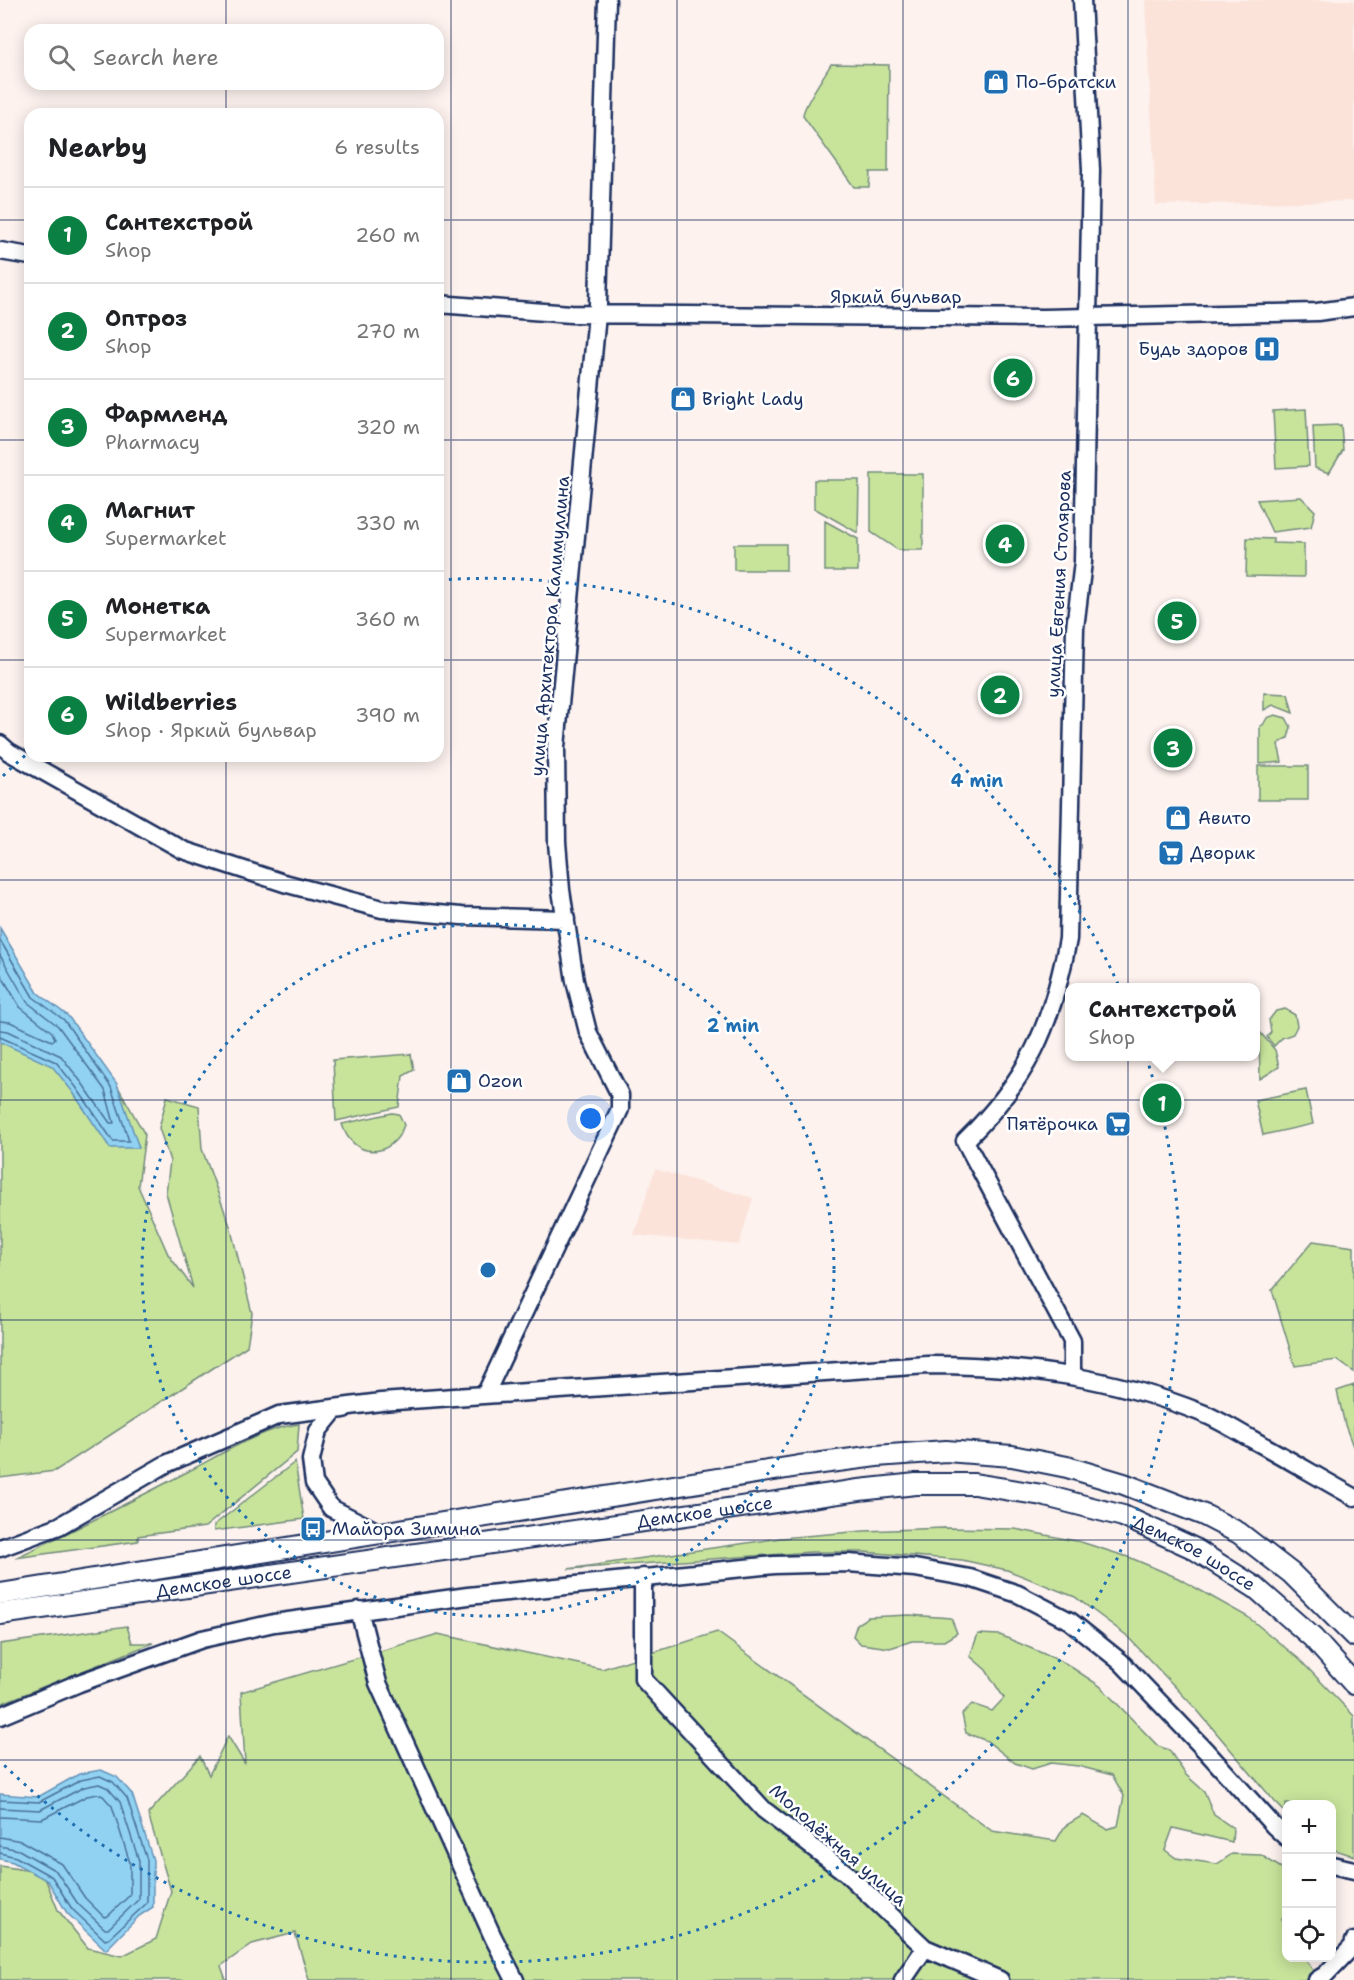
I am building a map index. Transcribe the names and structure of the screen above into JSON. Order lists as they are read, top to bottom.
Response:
{
  "streets": {
    "main road": ["Демское шоссе"],
    "street": [
      "Яркий бульвар",
      "улица Евгения Столярова",
      "улица Архитектора Калимуллина",
      "Молодёжная улица"
    ]
  },
  "crossings": [
    ["Яркий бульвар", "улица Евгения Столярова"],
    ["Яркий бульвар", "улица Архитектора Калимуллина"]
  ],
  "places": {
    "shop": [
      "По-братски",
      "Bright Lady",
      "Авито",
      "Ozon"
    ],
    "hospital": ["Будь здоров"],
    "supermarket": ["Дворик", "Пятёрочка"],
    "bus stop": ["Майора Зимина"]
  },
  "page": {
    "search": "Search here",
    "heading": ["Nearby", "6 results"],
    "list": [
      {
        "mark": "1",
        "name": "Сантехстрой",
        "note": "Shop",
        "value": "260 m"
      },
      {
        "mark": "2",
        "name": "Оптроз",
        "note": "Shop",
        "value": "270 m"
      },
      {
        "mark": "3",
        "name": "Фармленд",
        "note": "Pharmacy",
        "value": "320 m"
      },
      {
        "mark": "4",
        "name": "Магнит",
        "note": "Supermarket",
        "value": "330 m"
      },
      {
        "mark": "5",
        "name": "Монетка",
        "note": "Supermarket",
        "value": "360 m"
      },
      {
        "mark": "6",
        "name": "Wildberries",
        "note": "Shop · Яркий бульвар",
        "value": "390 m"
      }
    ],
    "pins": [
      "6",
      "4",
      "5",
      "2",
      "3",
      "1"
    ],
    "popup": ["Сантехстрой", "Shop"],
    "map_buttons": ["+", "−"]
  },
  "rings": ["4 min", "2 min"]
}
